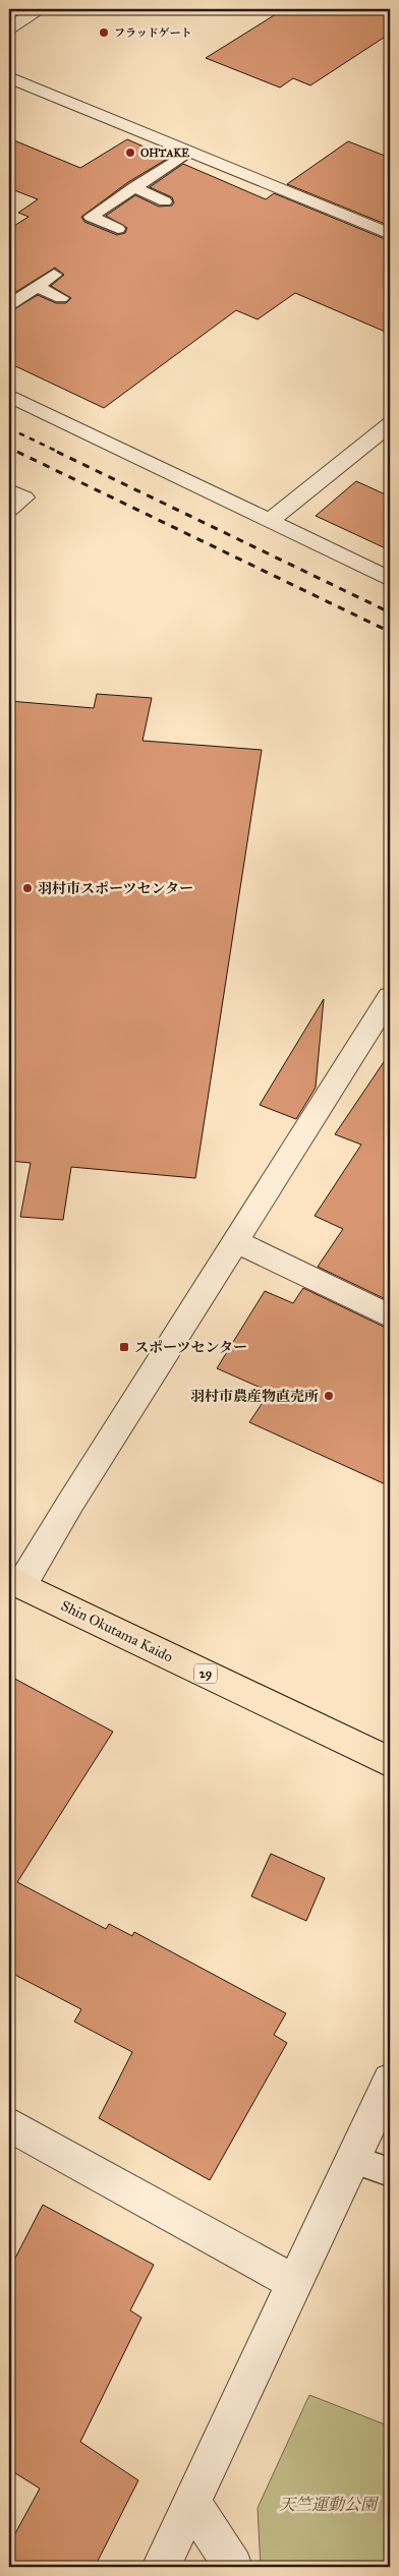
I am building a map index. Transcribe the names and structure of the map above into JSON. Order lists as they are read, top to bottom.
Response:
{
  "streets": {
    "main road": ["Shin Okutama Kaido", "29"]
  },
  "parks": ["天竺運動公園"],
  "places": {
    "other": [
      "フラッドゲート",
      "OHTAKE",
      "羽村市スポーツセンター",
      "羽村市農産物直売所"
    ],
    "transit": ["スポーツセンター"]
  }
}
